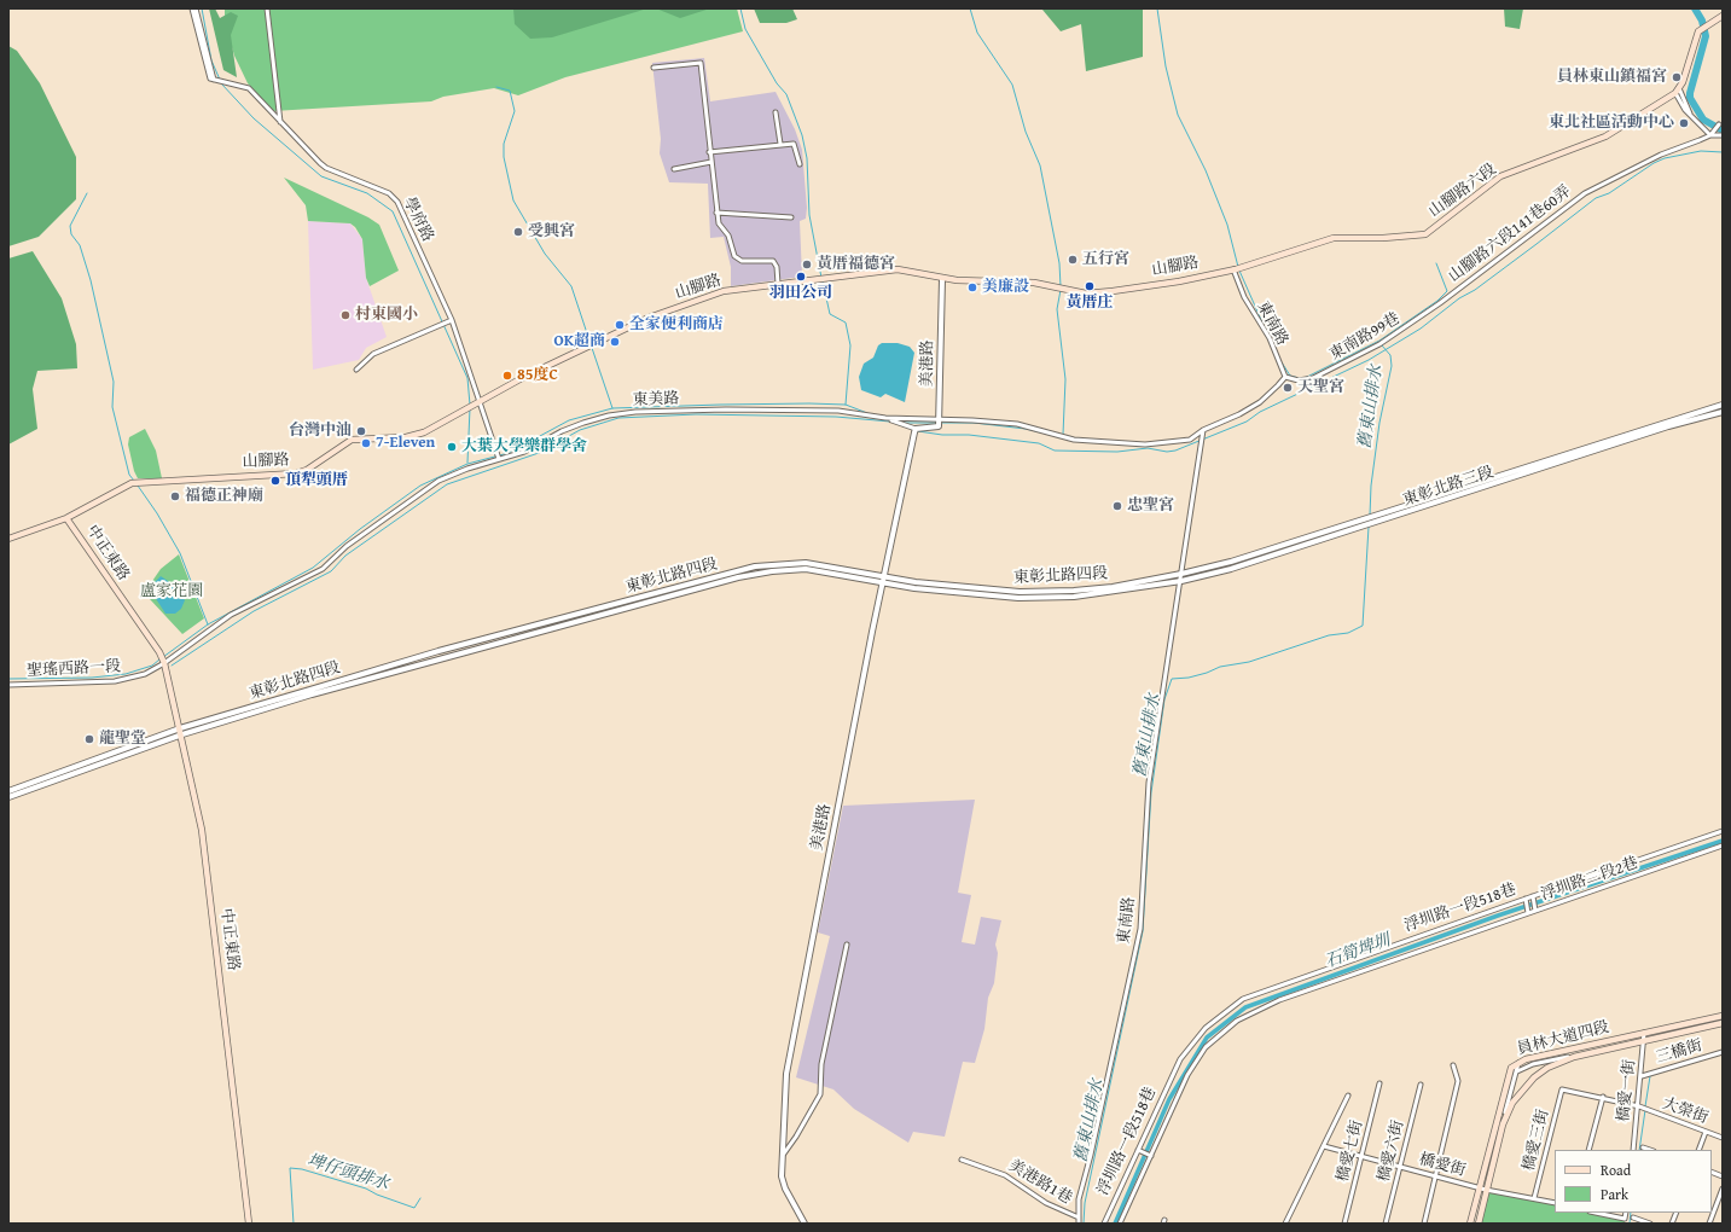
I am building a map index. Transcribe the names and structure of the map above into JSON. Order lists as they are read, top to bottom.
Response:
{
  "streets": {
    "main road": [
      "山腳路六段",
      "山腳路",
      "中正東路",
      "員林大道四段"
    ],
    "street": [
      "學府路",
      "山腳路六段141巷60弄",
      "東南路",
      "東南路99巷",
      "美港路",
      "東美路",
      "東彰北路三段",
      "東彰北路四段",
      "聖瑤西路一段",
      "浮圳路二段2巷",
      "浮圳路一段518巷",
      "三橋街",
      "橋愛一街",
      "大榮街",
      "橋愛三街",
      "橋愛七街",
      "橋愛六街",
      "橋愛街",
      "美港路1巷"
    ]
  },
  "crossings": [
    ["山腳路六段", "山腳路"],
    ["山腳路六段", "東南路"],
    ["學府路", "山腳路"],
    ["學府路", "東美路"],
    ["山腳路六段141巷60弄", "東南路99巷"],
    ["山腳路", "東南路"],
    ["山腳路", "美港路"],
    ["山腳路", "中正東路"],
    ["東南路", "東南路99巷"],
    ["東南路", "東彰北路三段"],
    ["東南路", "東彰北路四段"],
    ["東南路", "美港路1巷"],
    ["美港路", "東彰北路四段"],
    ["東美路", "聖瑤西路一段"],
    ["東彰北路三段", "東彰北路四段"],
    ["中正東路", "東彰北路四段"],
    ["中正東路", "聖瑤西路一段"],
    ["員林大道四段", "橋愛一街"],
    ["員林大道四段", "橋愛街"],
    ["三橋街", "橋愛一街"],
    ["橋愛一街", "大榮街"],
    ["大榮街", "橋愛三街"],
    ["橋愛三街", "橋愛街"],
    ["橋愛七街", "橋愛街"],
    ["橋愛六街", "橋愛街"]
  ],
  "water": ["舊東山排水", "石筍埤圳", "埤仔頭排水"],
  "parks": ["盧家花園"],
  "places": [
    "員林東山鎮福宮",
    "東北社區活動中心",
    "受興宮",
    "五行宮",
    "黃厝福德宮",
    "羽田公司",
    "黃厝庄",
    "美廉設",
    "村東國小",
    "全家便利商店",
    "OK超商",
    "85度C",
    "天聖宮",
    "台灣中油",
    "7-Eleven",
    "大葉大學樂群學舍",
    "頂犁頭厝",
    "福德正神廟",
    "忠聖宮",
    "龍聖堂"
  ],
  "legend": ["Road", "Park"]
}
